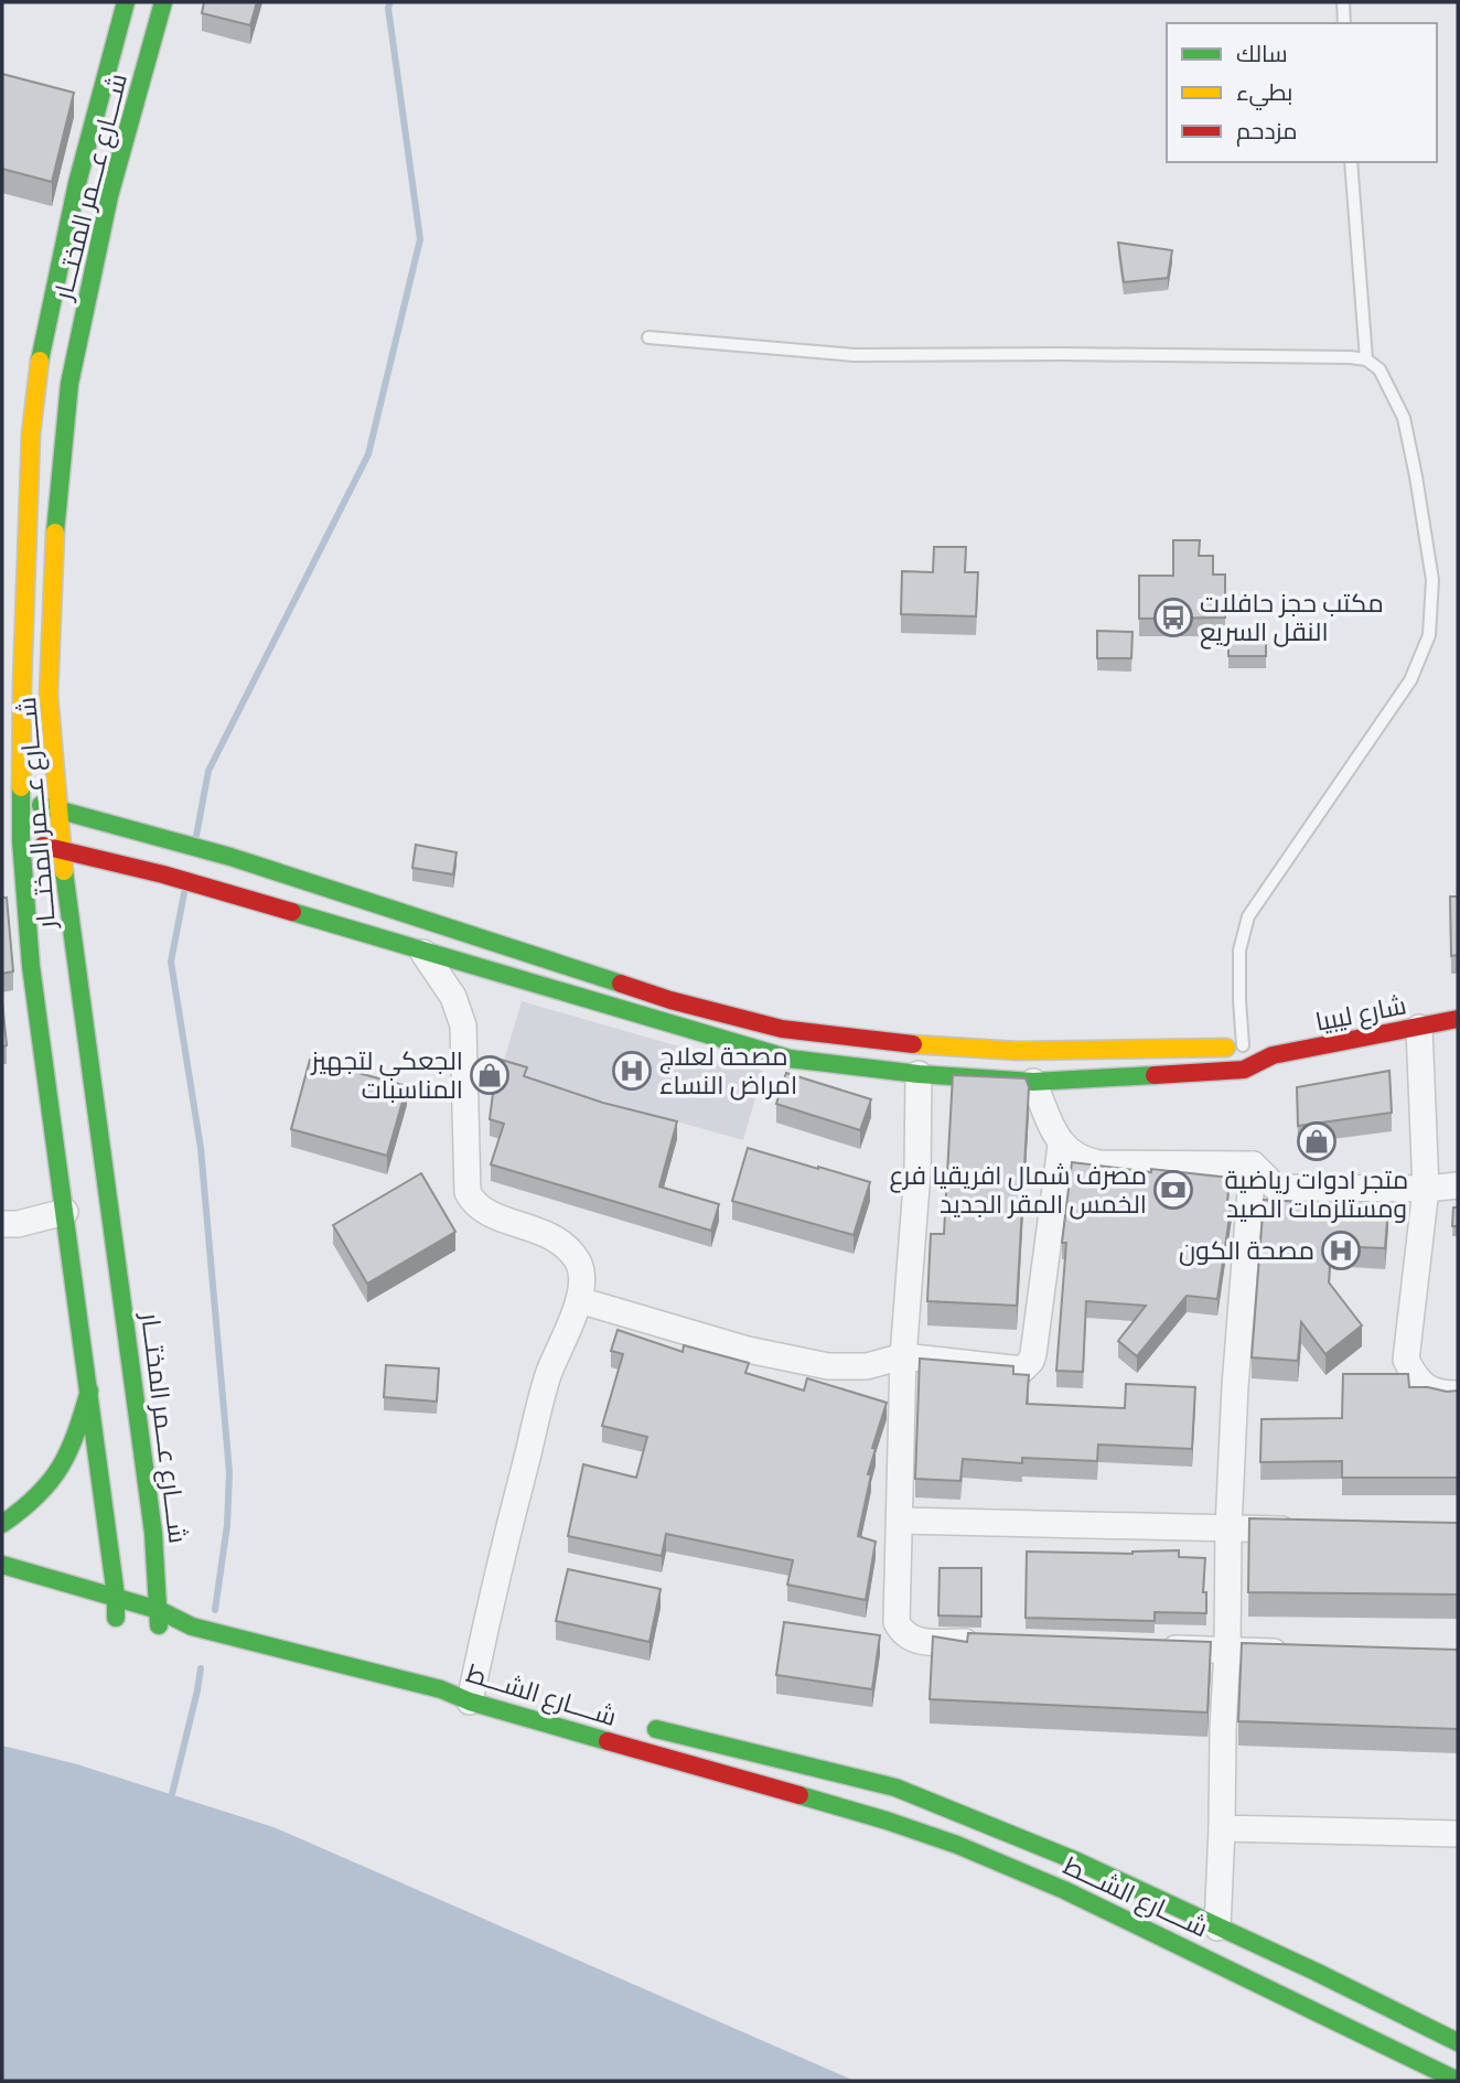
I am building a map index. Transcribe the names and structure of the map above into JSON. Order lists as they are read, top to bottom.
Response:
{
  "streets": {
    "street": ["شــــارع عـــمر المختـــار", "شارع ليبيا", "شــــارع الشـــط"]
  },
  "crossings": [
    ["شــــارع عـــمر المختـــار", "شــــارع الشـــط"]
  ],
  "places": {
    "bus stop": ["مكتب حجز حافلات النقل السريع"],
    "hospital": ["مصحة لعلاج امراض النساء", "مصحة الكون"],
    "shop": ["الجعكي لتجهيز المناسبات", "متجر ادوات رياضية ومستلزمات الصيد"],
    "bank": ["مصرف شمال افريقيا فرع الخمس المقر الجديد"]
  },
  "legend": ["سالك", "بطيء", "مزدحم"]
}
